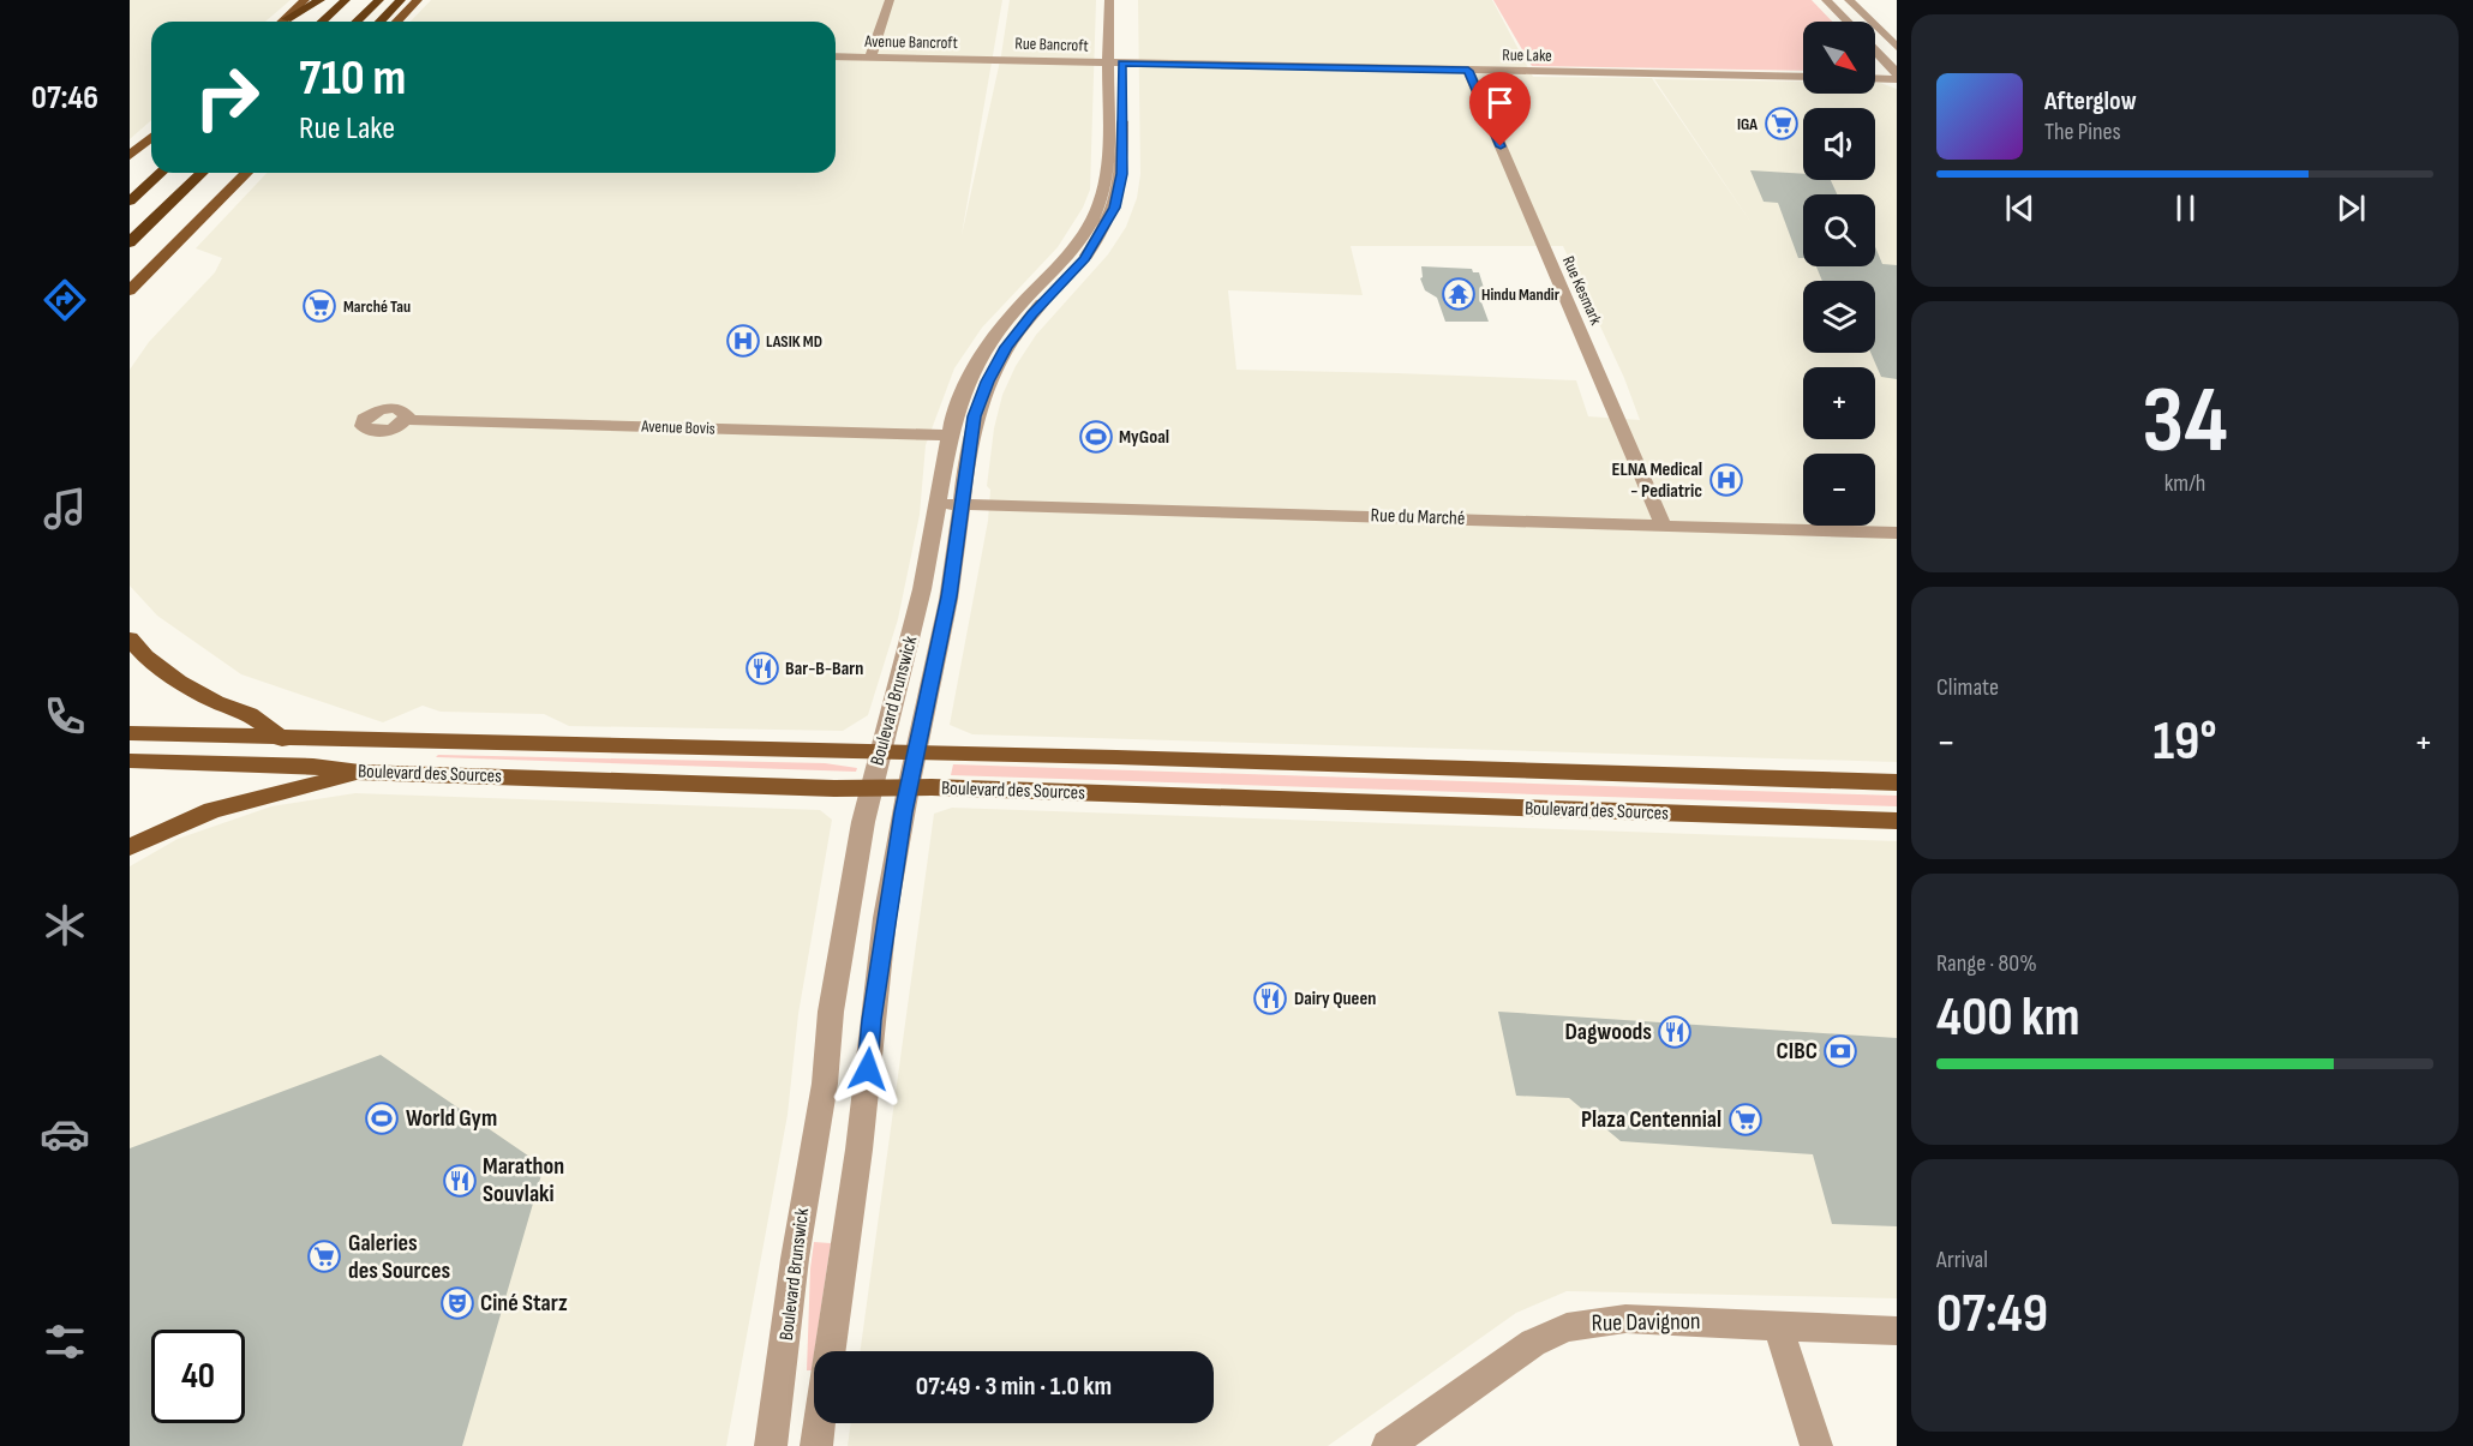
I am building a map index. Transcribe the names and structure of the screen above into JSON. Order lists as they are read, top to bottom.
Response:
{
  "streets": {
    "main road": ["Boulevard des Sources"],
    "street": [
      "Avenue Bancroft",
      "Rue Bancroft",
      "Rue Lake",
      "Rue Kesmark",
      "Avenue Bovis",
      "Rue du Marché",
      "Boulevard Brunswick",
      "Rue Davignon"
    ]
  },
  "crossings": [
    ["Avenue Bancroft", "Rue Bancroft"],
    ["Rue Bancroft", "Rue Lake"],
    ["Rue Bancroft", "Boulevard Brunswick"],
    ["Rue Lake", "Rue Kesmark"],
    ["Rue Lake", "Boulevard Brunswick"],
    ["Rue Kesmark", "Rue du Marché"],
    ["Avenue Bovis", "Boulevard Brunswick"],
    ["Rue du Marché", "Boulevard Brunswick"],
    ["Boulevard Brunswick", "Boulevard des Sources"]
  ],
  "places": {
    "supermarket": [
      "IGA",
      "Marché Tau",
      "Plaza Centennial",
      "Galeries des Sources"
    ],
    "temple": ["Hindu Mandir"],
    "hospital": ["LASIK MD", "ELNA Medical - Pediatric"],
    "sports": ["MyGoal", "World Gym"],
    "restaurant": [
      "Bar-B-Barn",
      "Dairy Queen",
      "Dagwoods",
      "Marathon Souvlaki"
    ],
    "bank": ["CIBC"],
    "theatre": ["Ciné Starz"]
  },
  "north": "bottom right",
  "page": {
    "tabs": "07:46",
    "map_buttons": ["+", "−"],
    "turn": ["710 m", "Rue Lake"],
    "song": ["Afterglow", "The Pines"],
    "tile": [
      ["34", "km/h"],
      "Climate",
      ["Range · 80%", "400 km"],
      ["Arrival", "07:49"]
    ],
    "heat": ["−", "19°", "+"],
    "limit": "40",
    "trip": "07:49 · 3 min · 1.0 km"
  }
}
